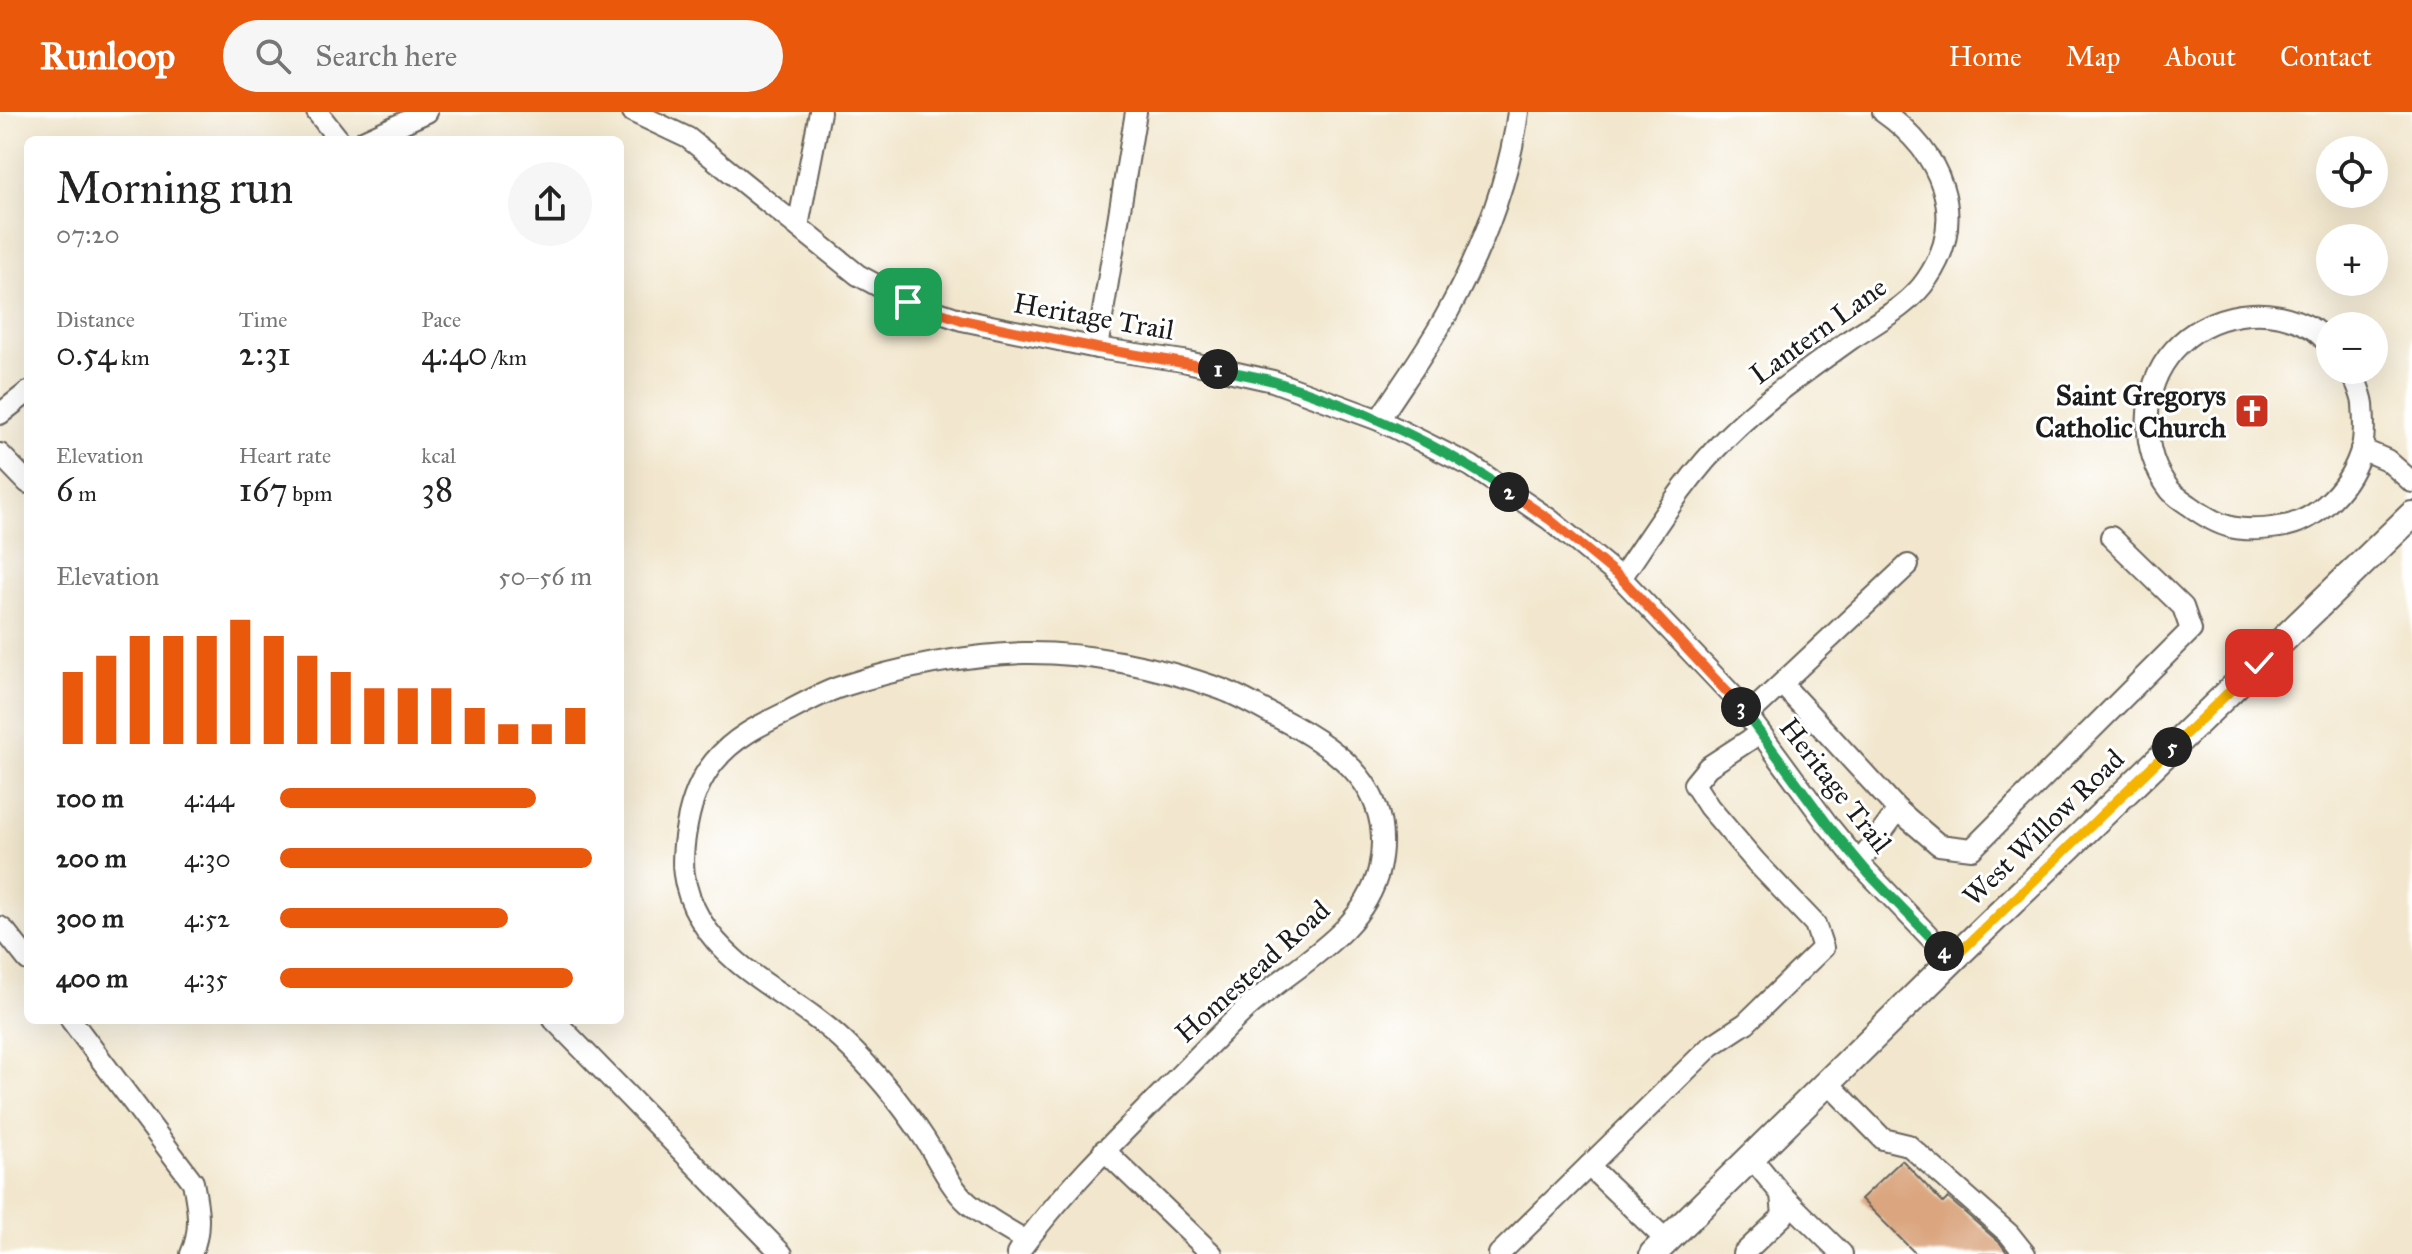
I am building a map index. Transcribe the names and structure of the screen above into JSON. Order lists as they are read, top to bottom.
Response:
{
  "streets": {
    "main road": ["West Willow Road"],
    "street": ["Heritage Trail", "Lantern Lane", "Homestead Road"]
  },
  "crossings": [
    ["Heritage Trail", "Lantern Lane"],
    ["Heritage Trail", "West Willow Road"]
  ],
  "places": {
    "church": ["Saint Gregorys Catholic Church"]
  },
  "page": {
    "header": "Runloop",
    "search": "Search here",
    "nav": [
      "Home",
      "Map",
      "About",
      "Contact"
    ],
    "map_buttons": ["+", "−"],
    "heading": ["Morning run", "07:20"],
    "stats": [
      ["Distance", "0.54 km"],
      ["Time", "2:31"],
      ["Pace", "4:40 /km"],
      ["Elevation", "6 m"],
      ["Heart rate", "167 bpm"],
      ["kcal", "38"]
    ],
    "pins": [
      "1",
      "2",
      "3",
      "5",
      "4"
    ],
    "chart": ["Elevation", "50–56 m"],
    "list": [
      {
        "name": "100 m",
        "note": "4:44"
      },
      {
        "name": "200 m",
        "note": "4:30"
      },
      {
        "name": "300 m",
        "note": "4:52"
      },
      {
        "name": "400 m",
        "note": "4:35"
      }
    ]
  }
}
